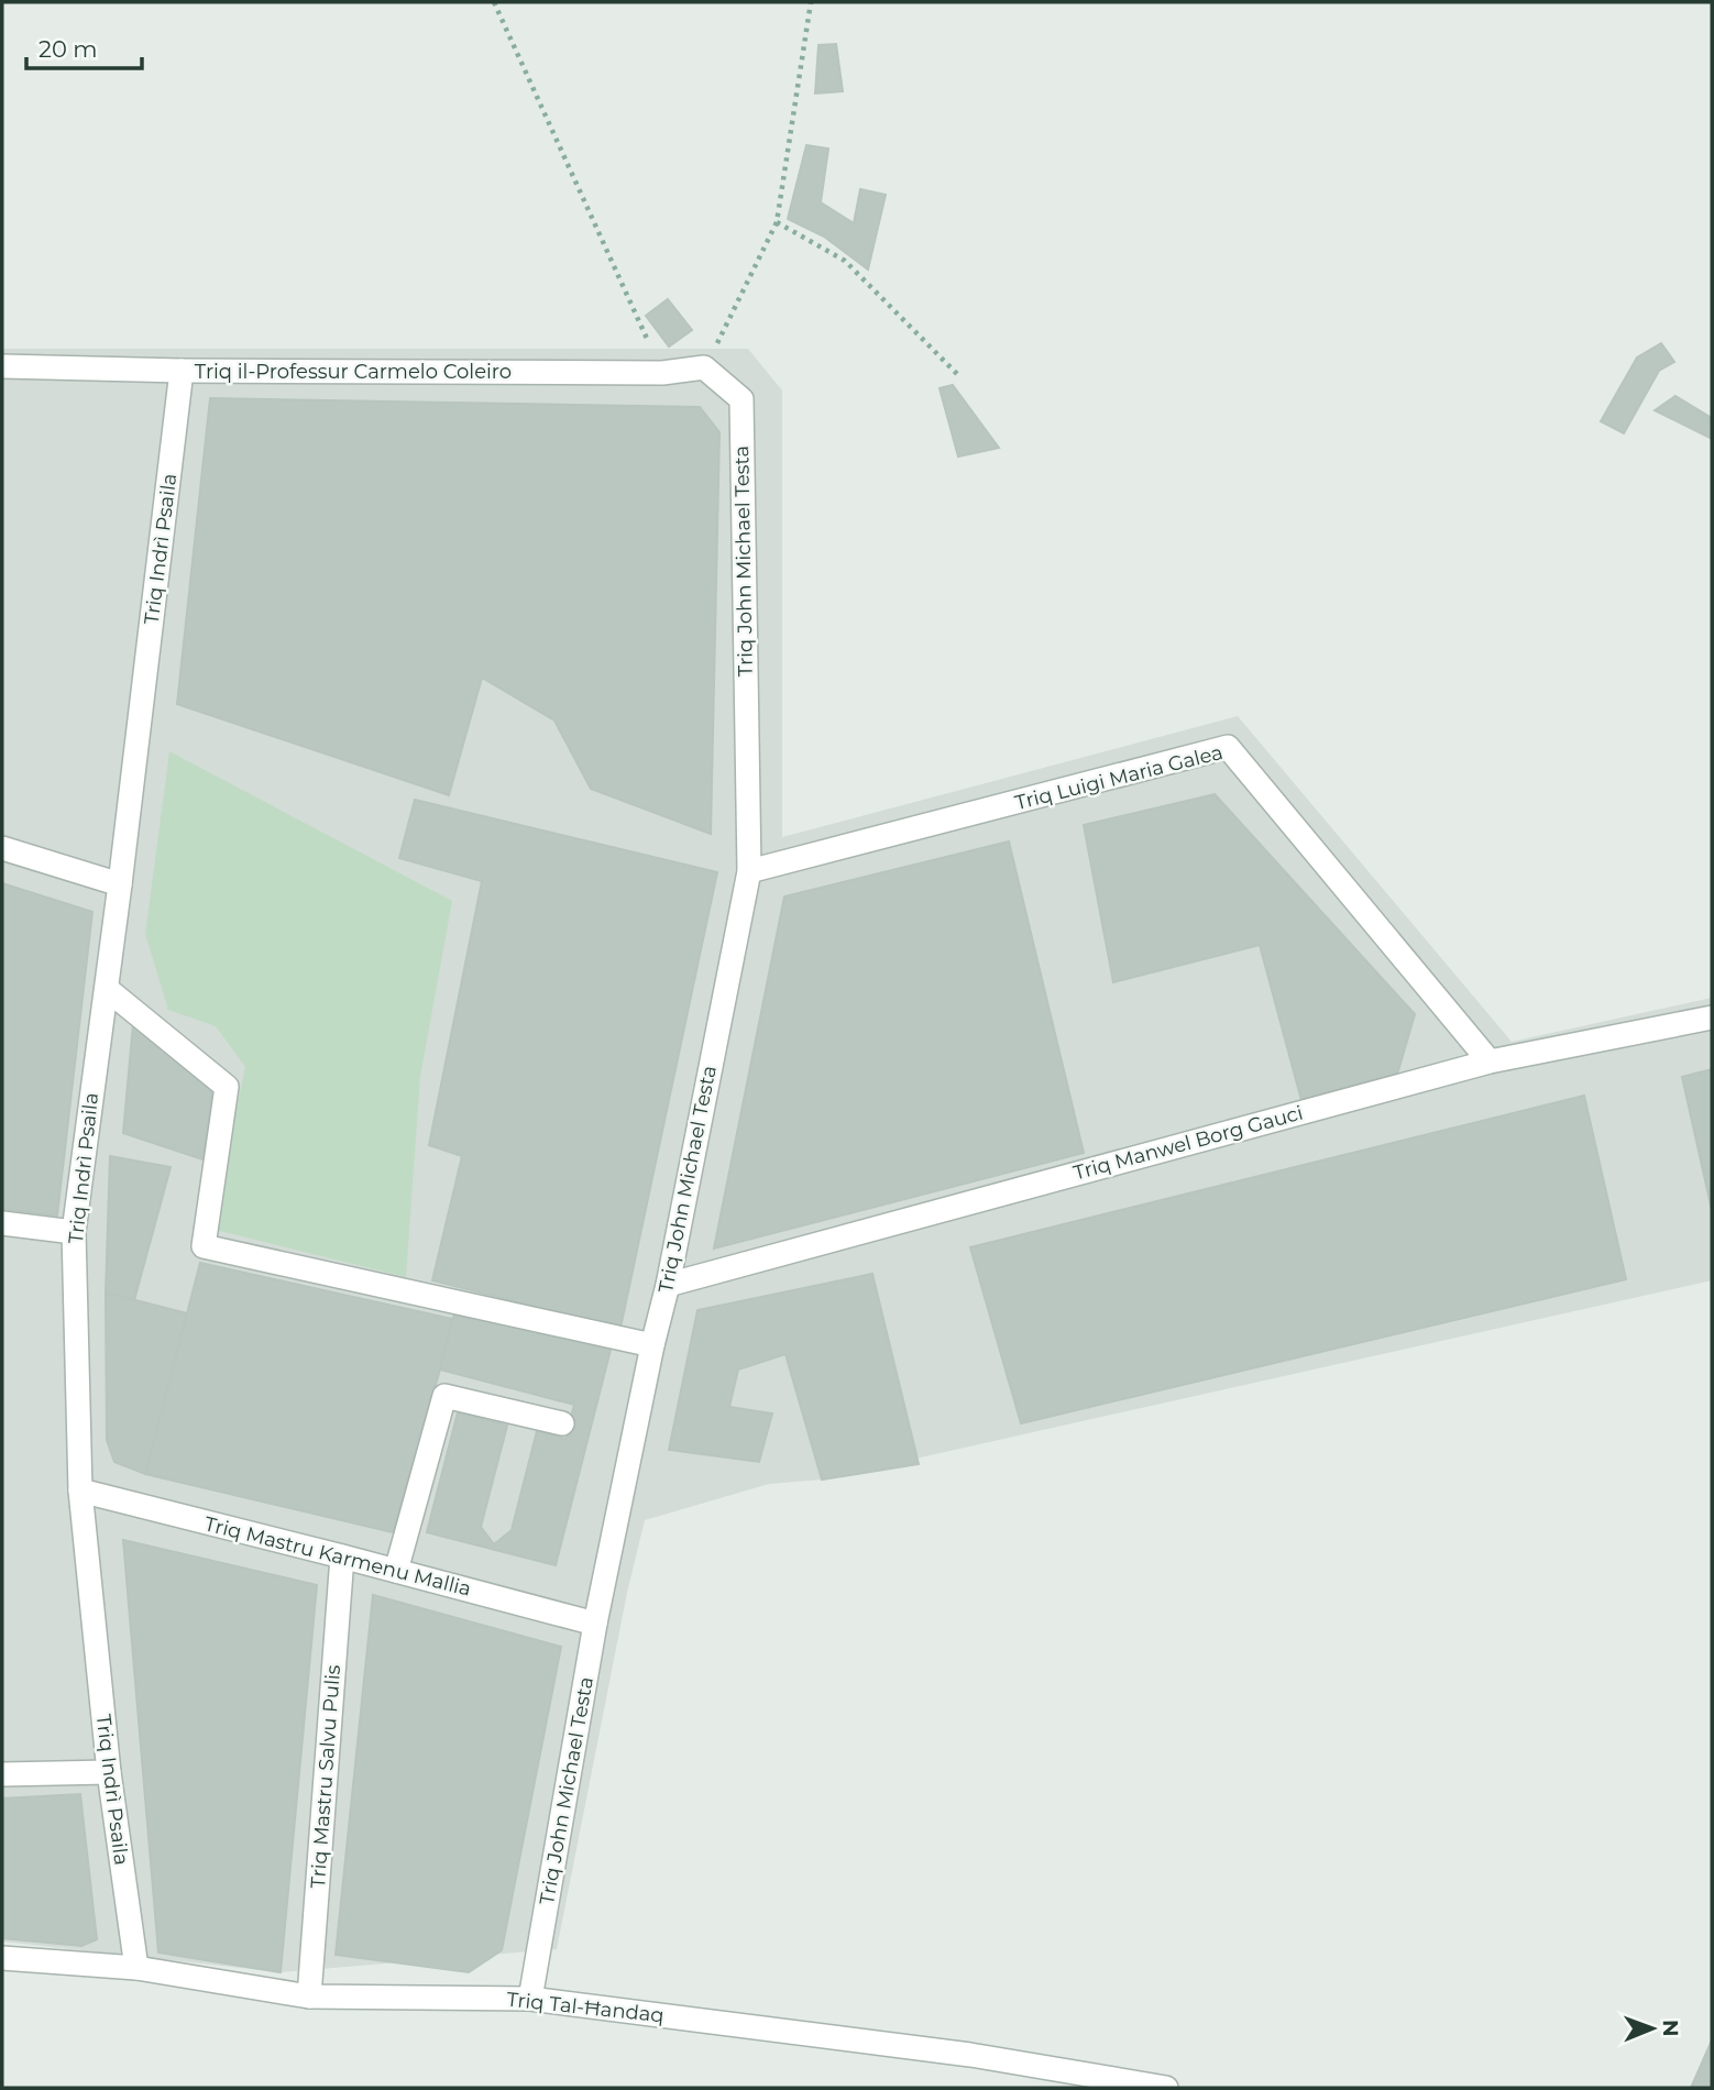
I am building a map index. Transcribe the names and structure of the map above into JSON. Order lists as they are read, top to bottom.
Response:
{
  "streets": {
    "street": [
      "Triq il-Professur Carmelo Coleiro",
      "Triq Indrì Psaila",
      "Triq John Michael Testa",
      "Triq Luigi Maria Galea",
      "Triq Manwel Borg Gauci",
      "Triq Mastru Karmenu Mallia",
      "Triq Mastru Salvu Pulis",
      "Triq Tal-Ħandaq"
    ]
  },
  "crossings": [
    ["Triq il-Professur Carmelo Coleiro", "Triq Indrì Psaila"],
    ["Triq il-Professur Carmelo Coleiro", "Triq John Michael Testa"],
    ["Triq Indrì Psaila", "Triq Mastru Karmenu Mallia"],
    ["Triq Indrì Psaila", "Triq Tal-Ħandaq"],
    ["Triq John Michael Testa", "Triq Luigi Maria Galea"],
    ["Triq John Michael Testa", "Triq Manwel Borg Gauci"],
    ["Triq John Michael Testa", "Triq Mastru Karmenu Mallia"],
    ["Triq John Michael Testa", "Triq Tal-Ħandaq"],
    ["Triq Luigi Maria Galea", "Triq Manwel Borg Gauci"],
    ["Triq Mastru Karmenu Mallia", "Triq Mastru Salvu Pulis"],
    ["Triq Mastru Salvu Pulis", "Triq Tal-Ħandaq"]
  ],
  "scale_bar": "20 m",
  "north": "right"
}
